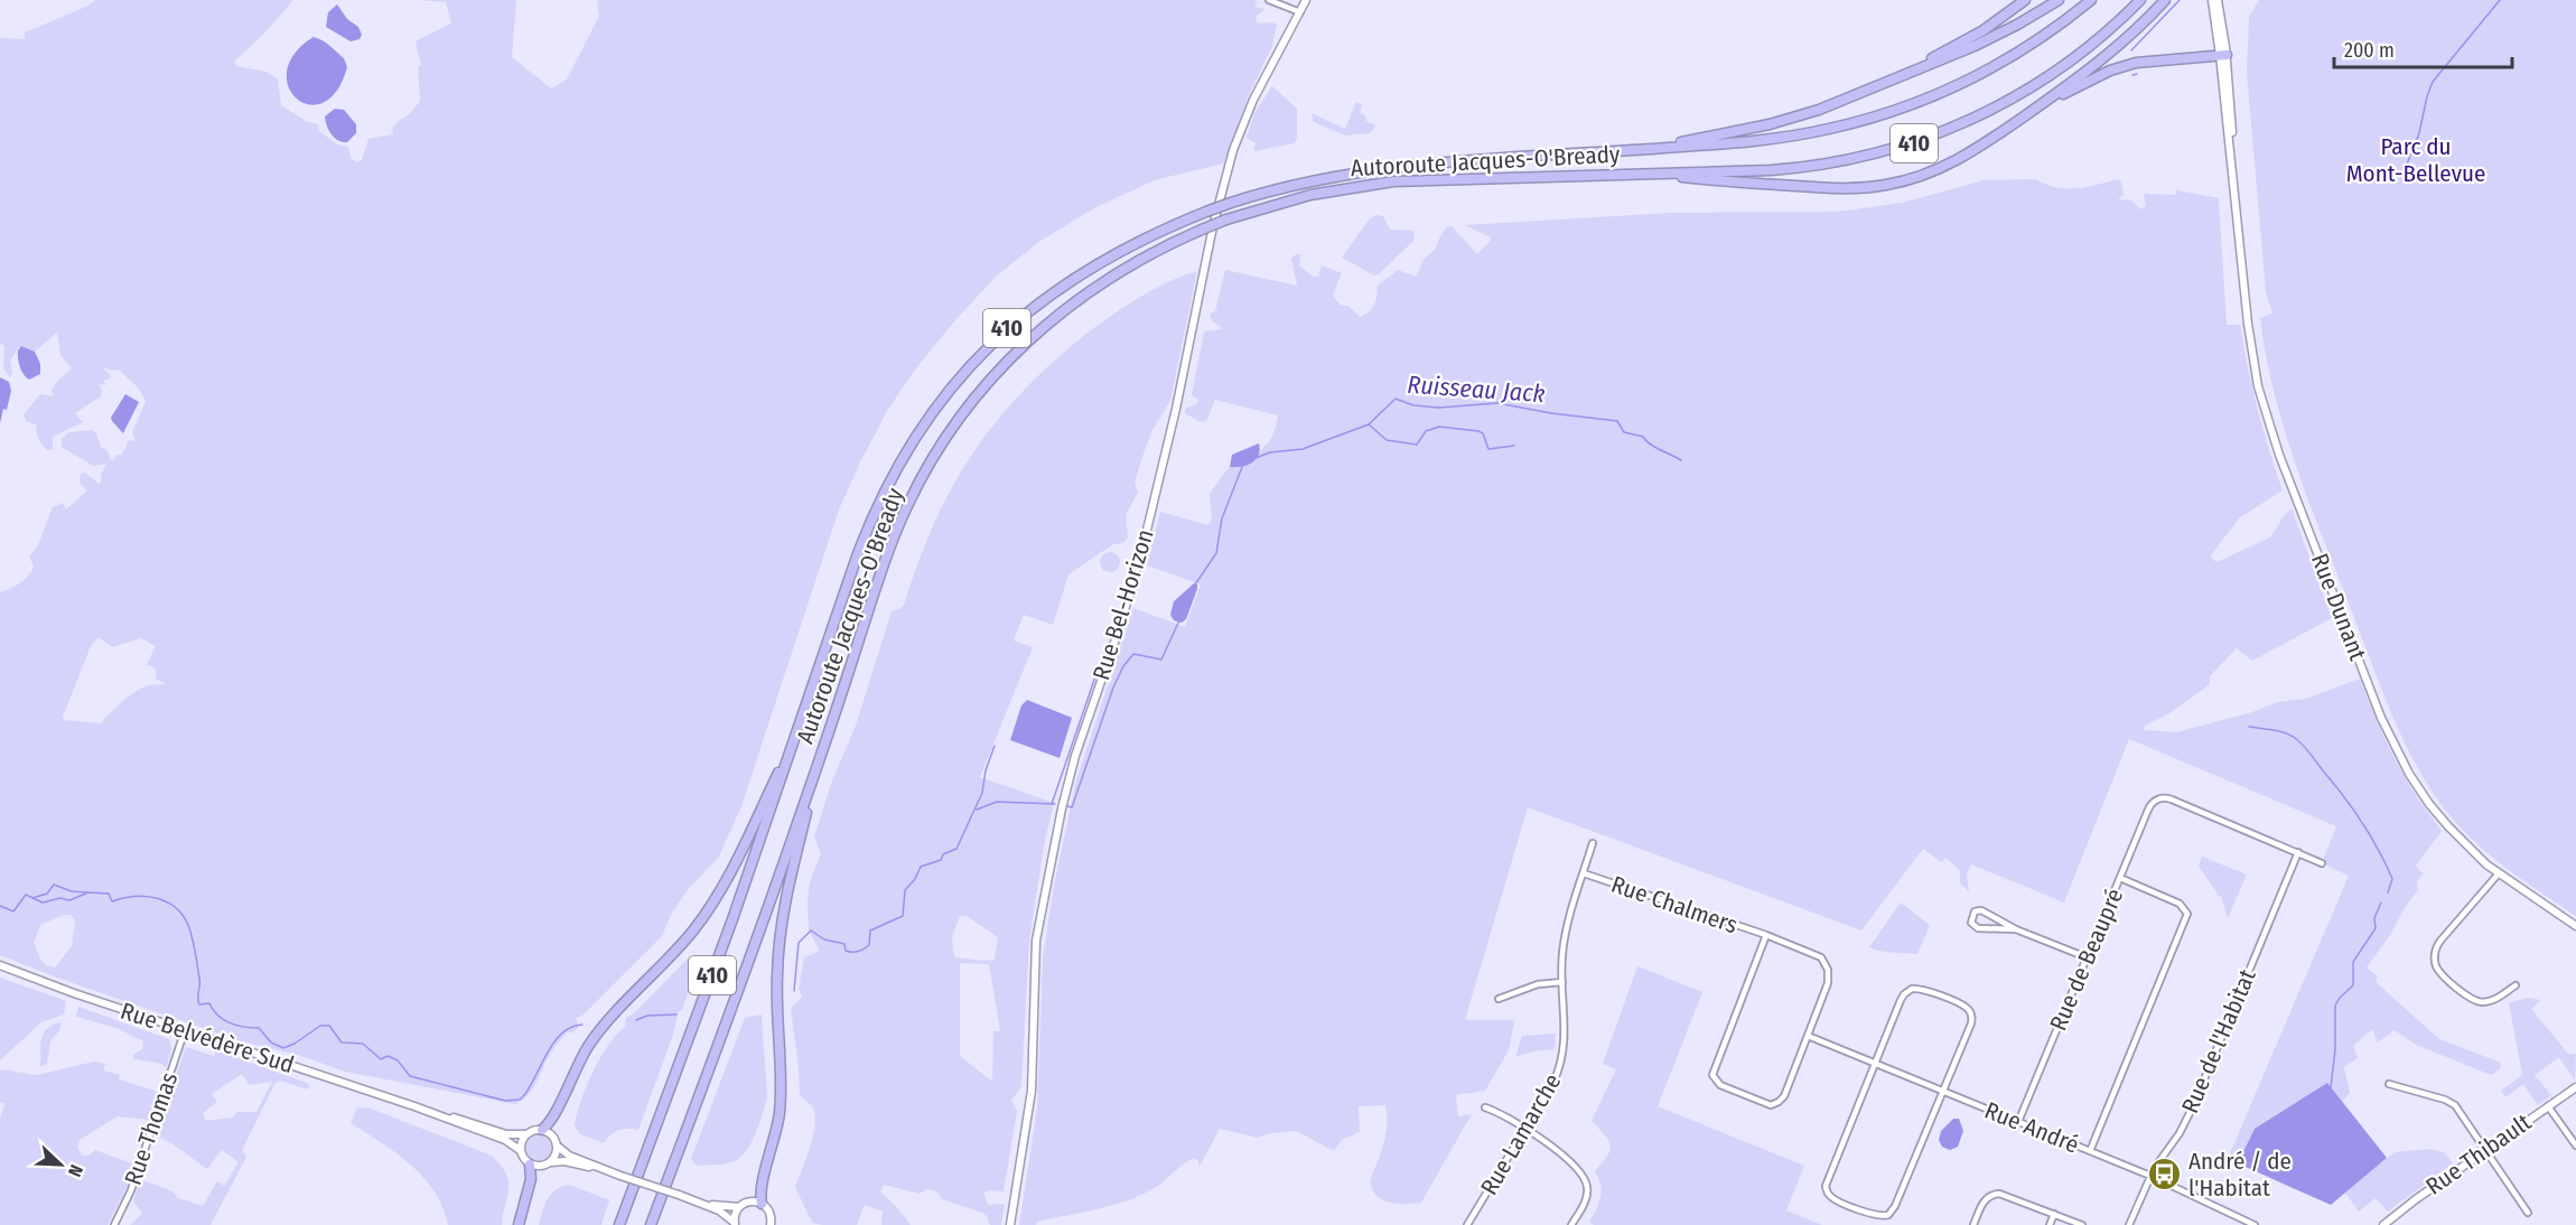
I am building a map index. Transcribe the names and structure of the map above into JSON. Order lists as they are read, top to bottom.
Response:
{
  "streets": {
    "highway": ["410", "Autoroute Jacques-O'Bready"],
    "street": [
      "Rue Bel-Horizon",
      "Rue Dunant",
      "Rue Chalmers",
      "Rue de Beaupré",
      "Rue Belvédère Sud",
      "Rue de l'Habitat",
      "Rue André",
      "Rue Thomas",
      "Rue Lamarche",
      "Rue Thibault"
    ]
  },
  "crossings": [
    ["Rue Chalmers", "Rue André"],
    ["Rue Chalmers", "Rue Lamarche"],
    ["Rue de Beaupré", "Rue de l'Habitat"],
    ["Rue de Beaupré", "Rue André"],
    ["Rue Belvédère Sud", "Rue Thomas"],
    ["Rue de l'Habitat", "Rue André"]
  ],
  "water": ["Ruisseau Jack"],
  "parks": ["Parc du Mont-Bellevue"],
  "places": {
    "bus stop": ["André / de l'Habitat"]
  },
  "scale_bar": "200 m",
  "north": "bottom right"
}
